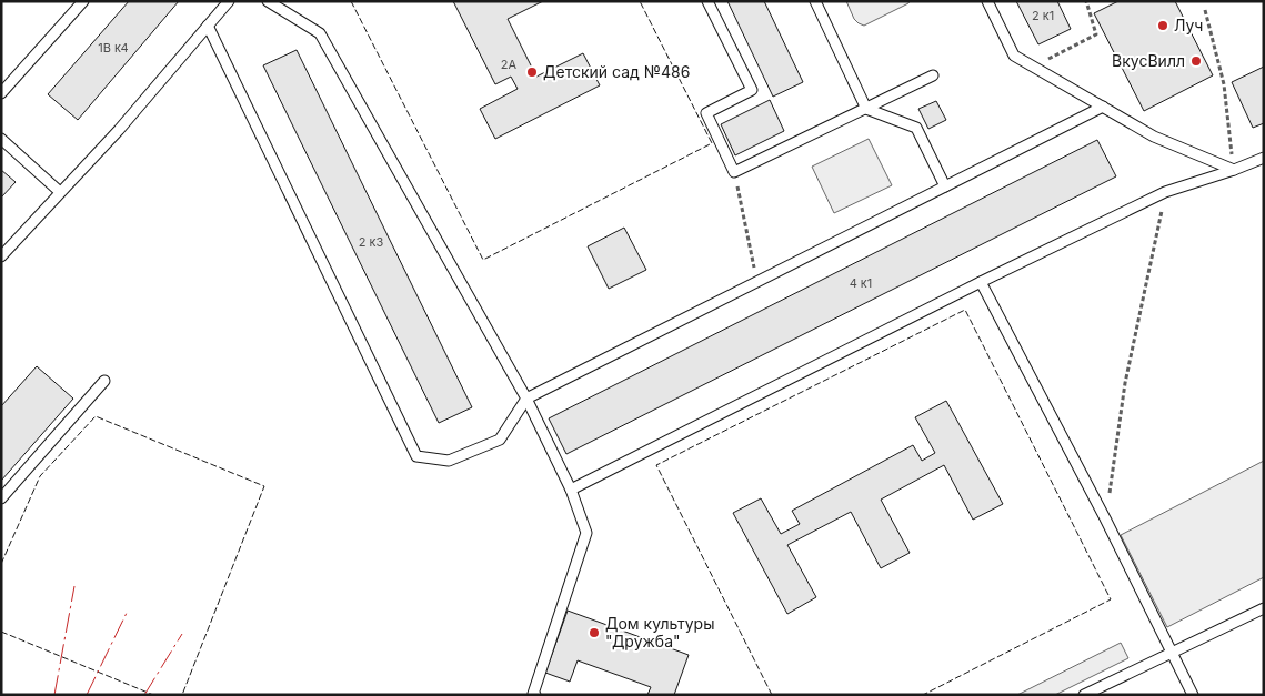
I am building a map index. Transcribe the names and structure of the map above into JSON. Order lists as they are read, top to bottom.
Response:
{
  "places": [
    "Луч",
    "ВкусВилл",
    "Детский сад №486",
    "Дом культуры \"Дружба\""
  ],
  "house_numbers": [
    "2 к1",
    "1В к4",
    "2А",
    "2 к3",
    "4 к1"
  ]
}
